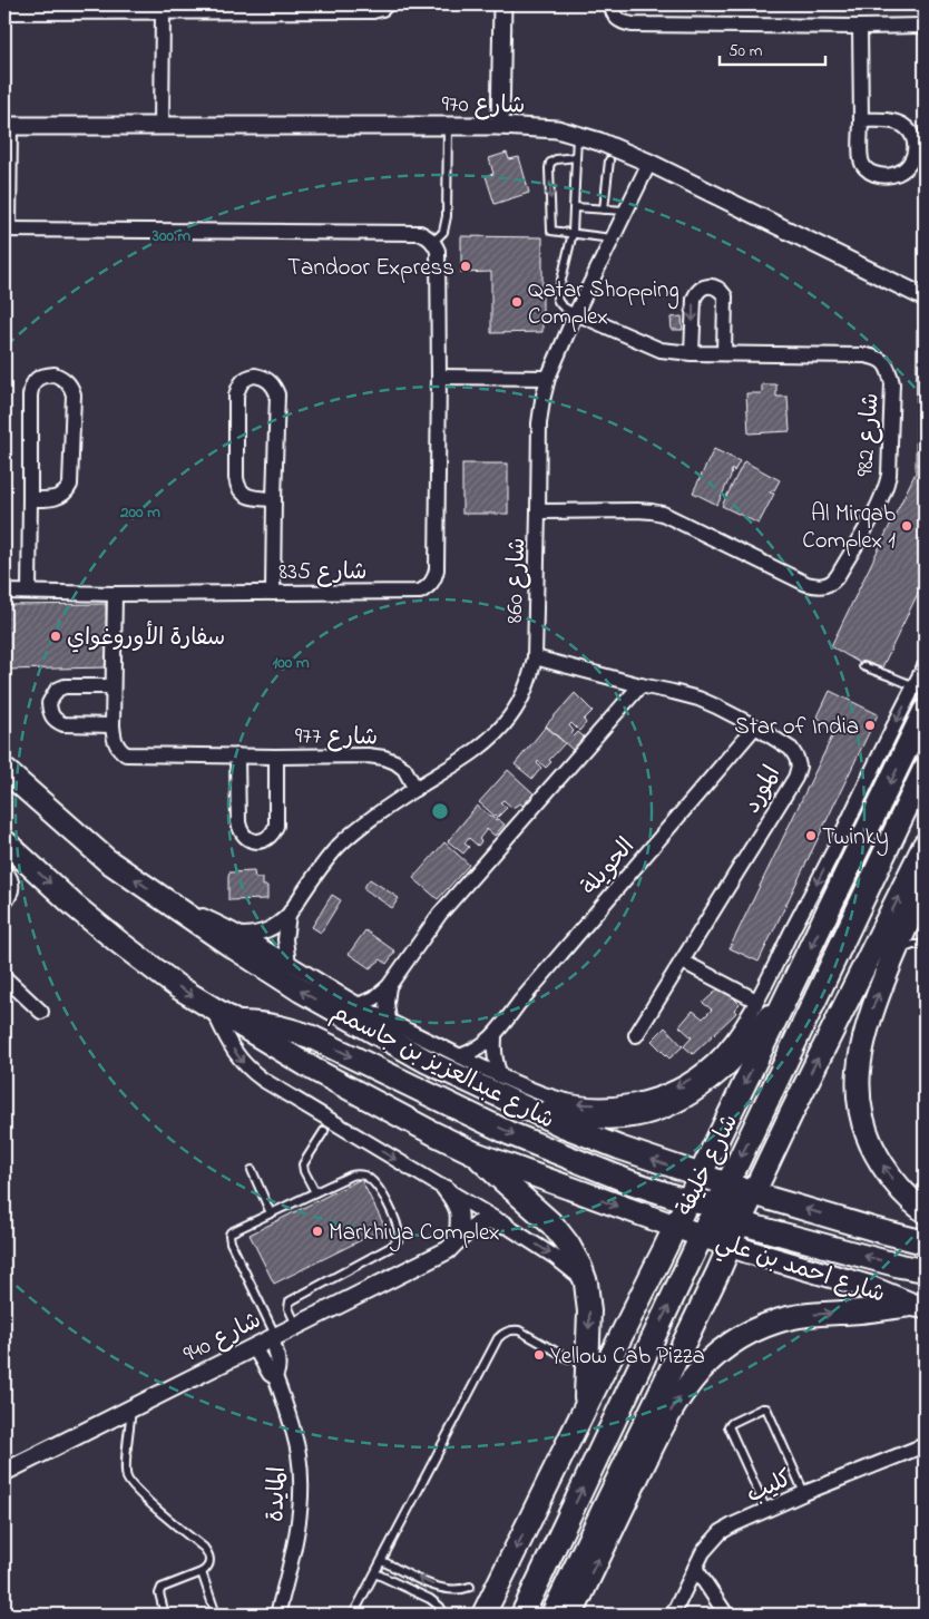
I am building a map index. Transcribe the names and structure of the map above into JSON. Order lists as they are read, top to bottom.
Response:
{
  "streets": {
    "main road": ["شارع عبدالعزيز بن جاسمم", "شارع خليفة", "شارع احمد بن علي"],
    "street": [
      "شارع 970",
      "شارع 982",
      "شارع 835",
      "شارع 860",
      "شارع 977",
      "المورد",
      "الحويلة",
      "شارع 940",
      "كليب",
      "المايدة"
    ]
  },
  "crossings": [
    ["شارع 970", "شارع 860"],
    ["شارع 982", "شارع 860"],
    ["شارع 835", "شارع 977"],
    ["شارع 860", "شارع 977"],
    ["شارع 860", "المورد"],
    ["شارع 860", "شارع عبدالعزيز بن جاسمم"],
    ["المورد", "الحويلة"],
    ["الحويلة", "شارع عبدالعزيز بن جاسمم"],
    ["شارع عبدالعزيز بن جاسمم", "شارع خليفة"],
    ["شارع خليفة", "شارع احمد بن علي"],
    ["شارع 940", "المايدة"]
  ],
  "places": [
    "Tandoor Express",
    "Qatar Shopping Complex",
    "Al Mirqab Complex 1",
    "سفارة الأوروغواي",
    "Star of India",
    "Twinky",
    "Markhiya Complex",
    "Yellow Cab Pizza"
  ],
  "scale_bar": "50 m",
  "rings": ["300 m", "200 m", "100 m"]
}
